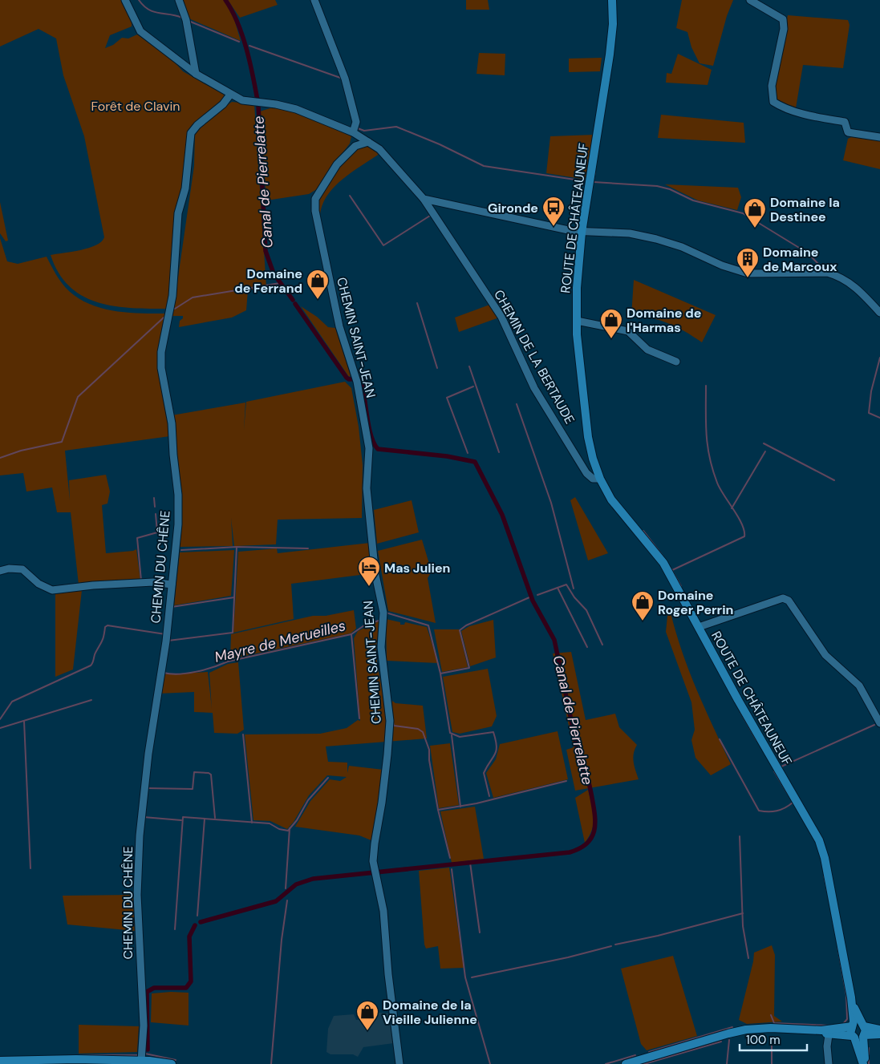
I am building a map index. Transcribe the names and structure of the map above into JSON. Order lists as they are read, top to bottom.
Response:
{
  "streets": {
    "main road": ["ROUTE DE CHÂTEAUNEUF"],
    "street": ["CHEMIN SAINT-JEAN", "CHEMIN DE LA BERTAUDE", "CHEMIN DU CHÊNE"]
  },
  "crossings": [
    ["ROUTE DE CHÂTEAUNEUF", "CHEMIN DE LA BERTAUDE"],
    ["CHEMIN SAINT-JEAN", "CHEMIN DE LA BERTAUDE"],
    ["CHEMIN DE LA BERTAUDE", "CHEMIN DU CHÊNE"]
  ],
  "water": ["Canal de Pierrelatte", "Mayre de Merueilles"],
  "parks": ["Forêt de Clavin"],
  "places": {
    "bus stop": ["Gironde"],
    "shop": [
      "Domaine la Destinee",
      "Domaine de Ferrand",
      "Domaine de l'Harmas",
      "Domaine Roger Perrin",
      "Domaine de la Vieille Julienne"
    ],
    "building": ["Domaine de Marcoux"],
    "hotel": ["Mas Julien"]
  },
  "scale_bar": "100 m"
}
